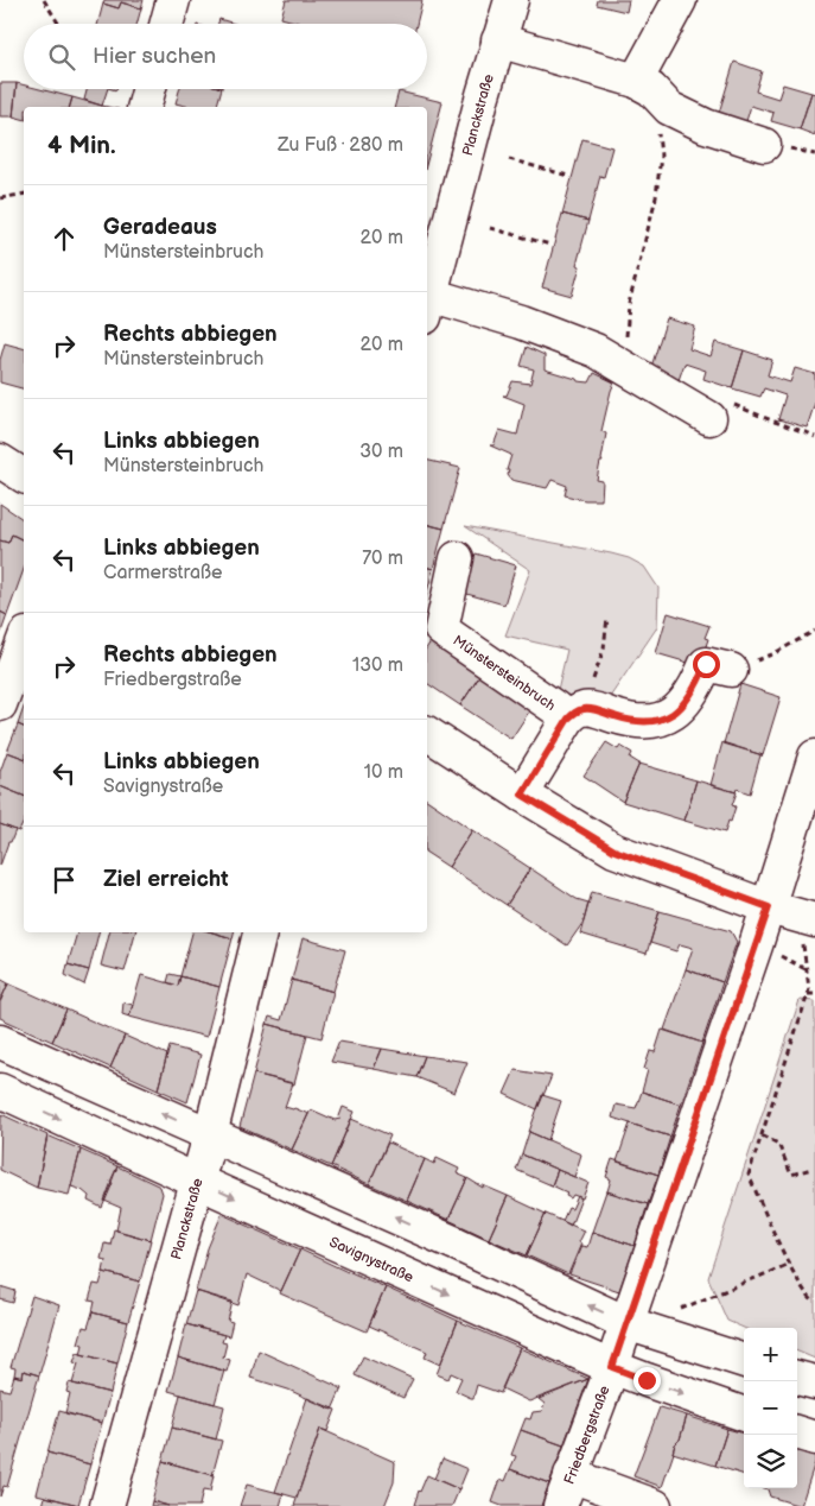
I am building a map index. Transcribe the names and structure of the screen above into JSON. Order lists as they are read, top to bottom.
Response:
{
  "streets": {
    "street": [
      "Planckstraße",
      "Münstersteinbruch",
      "Savignystraße",
      "Friedbergstraße"
    ]
  },
  "crossings": [
    ["Planckstraße", "Savignystraße"],
    ["Savignystraße", "Friedbergstraße"]
  ],
  "page": {
    "search": "Hier suchen",
    "heading": ["4 Min.", "Zu Fuß · 280 m"],
    "list": [
      ["Geradeaus", "Münstersteinbruch", "20 m"],
      ["Rechts abbiegen", "Münstersteinbruch", "20 m"],
      ["Links abbiegen", "Münstersteinbruch", "30 m"],
      ["Links abbiegen", "Carmerstraße", "70 m"],
      ["Rechts abbiegen", "Friedbergstraße", "130 m"],
      ["Links abbiegen", "Savignystraße", "10 m"],
      "Ziel erreicht"
    ],
    "map_buttons": ["+", "−"]
  }
}
